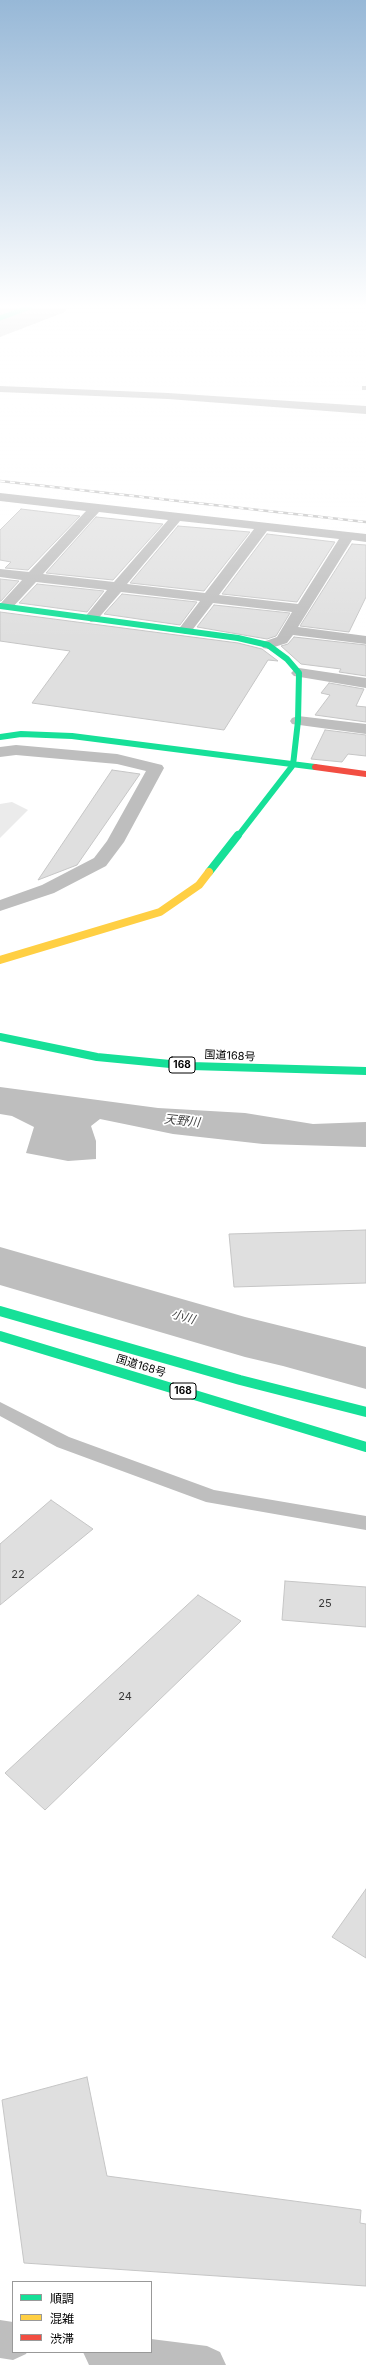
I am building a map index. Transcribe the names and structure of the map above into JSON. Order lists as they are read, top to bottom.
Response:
{
  "streets": {
    "main road": ["国道168号", "168"]
  },
  "water": ["天野川", "小川"],
  "house_numbers": ["22", "25", "24"],
  "legend": ["順調", "混雑", "渋滞"]
}
